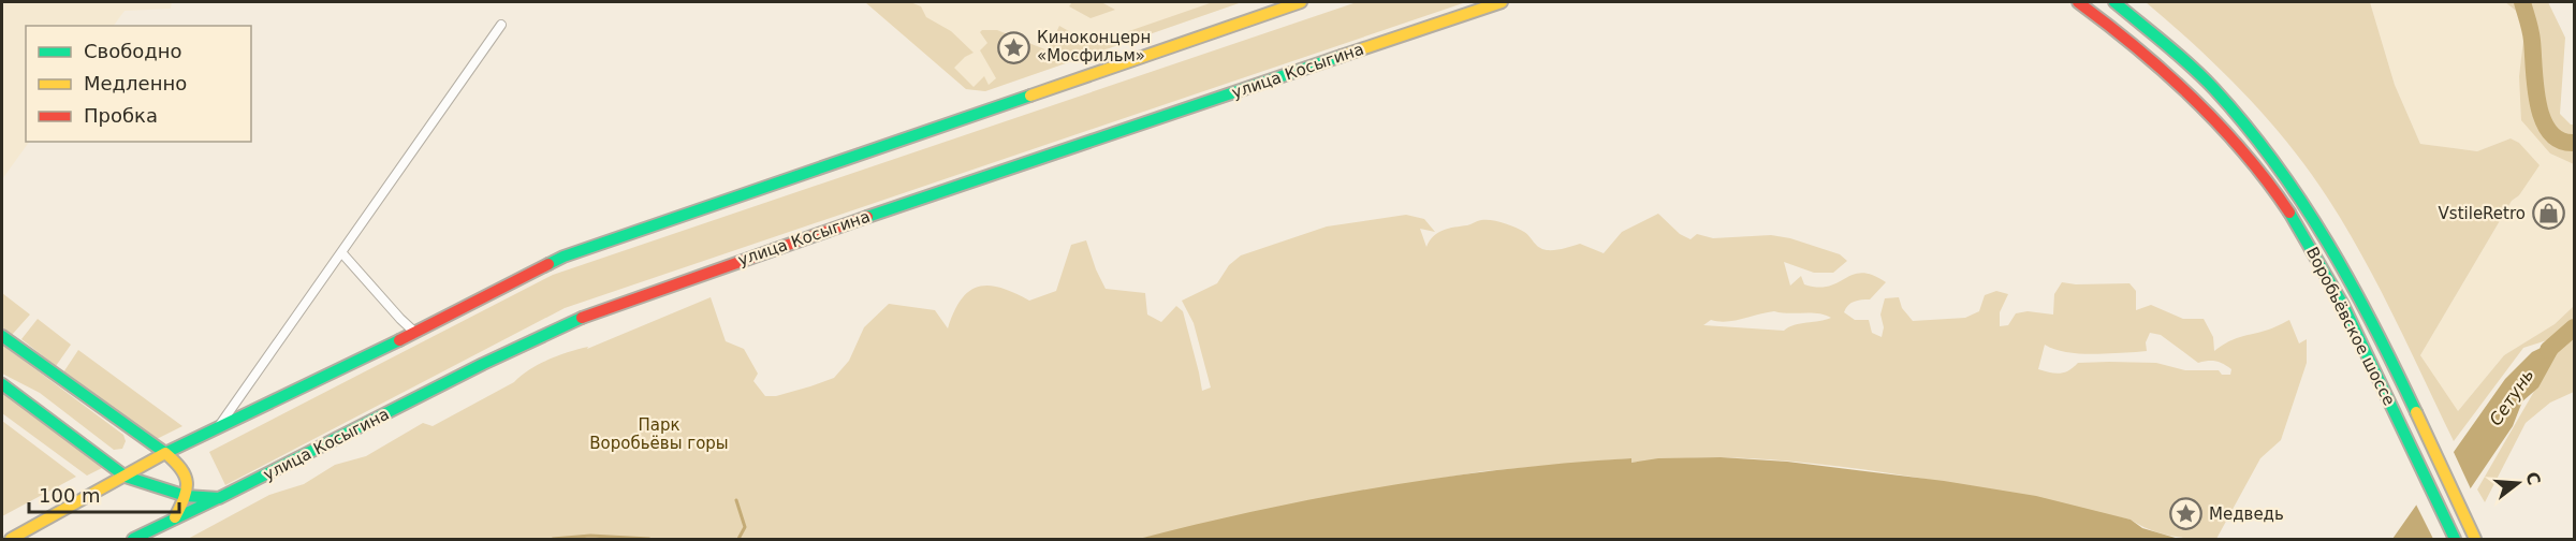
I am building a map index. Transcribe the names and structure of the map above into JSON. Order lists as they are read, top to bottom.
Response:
{
  "streets": {
    "main road": ["улица Косыгина", "Воробьёвское шоссе"]
  },
  "water": ["Сетунь"],
  "parks": ["Парк Воробьёвы горы"],
  "places": {
    "place": ["Киноконцерн «Мосфильм»", "Медведь"],
    "shop": ["VstileRetro"]
  },
  "legend": ["Свободно", "Медленно", "Пробка"],
  "scale_bar": "100 m",
  "north": "right"
}
